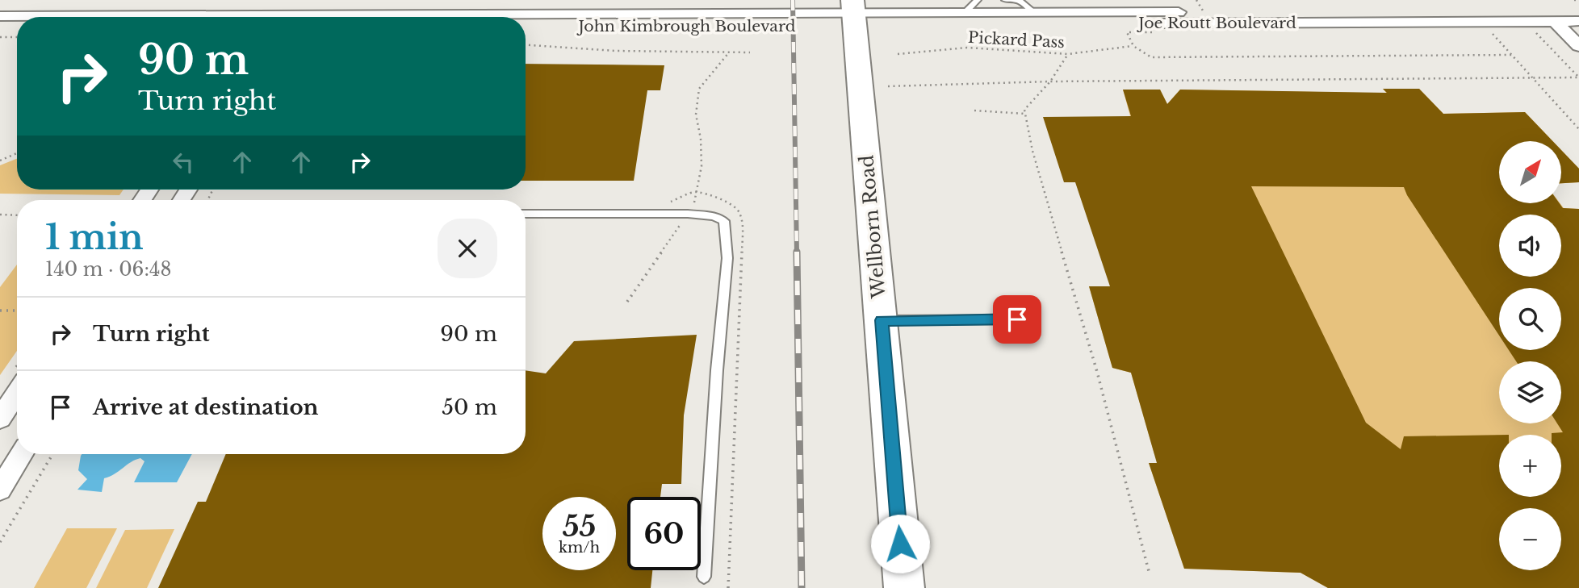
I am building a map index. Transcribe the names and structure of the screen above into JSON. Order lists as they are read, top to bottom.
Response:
{
  "streets": {
    "main road": ["Wellborn Road"],
    "street": ["Joe Routt Boulevard", "John Kimbrough Boulevard"],
    "path": ["Pickard Pass"]
  },
  "crossings": [
    ["Joe Routt Boulevard", "John Kimbrough Boulevard"],
    ["Joe Routt Boulevard", "Wellborn Road"],
    ["John Kimbrough Boulevard", "Wellborn Road"]
  ],
  "north": "top right",
  "page": {
    "turn": ["90 m", "Turn right"],
    "map_buttons": ["+", "−"],
    "heading": ["1 min", "140 m · 06:48"],
    "list": [
      {
        "name": "Turn right",
        "value": "90 m"
      },
      {
        "name": "Arrive at destination",
        "value": "50 m"
      }
    ],
    "speed": "55 km/h",
    "limit": "60"
  }
}
